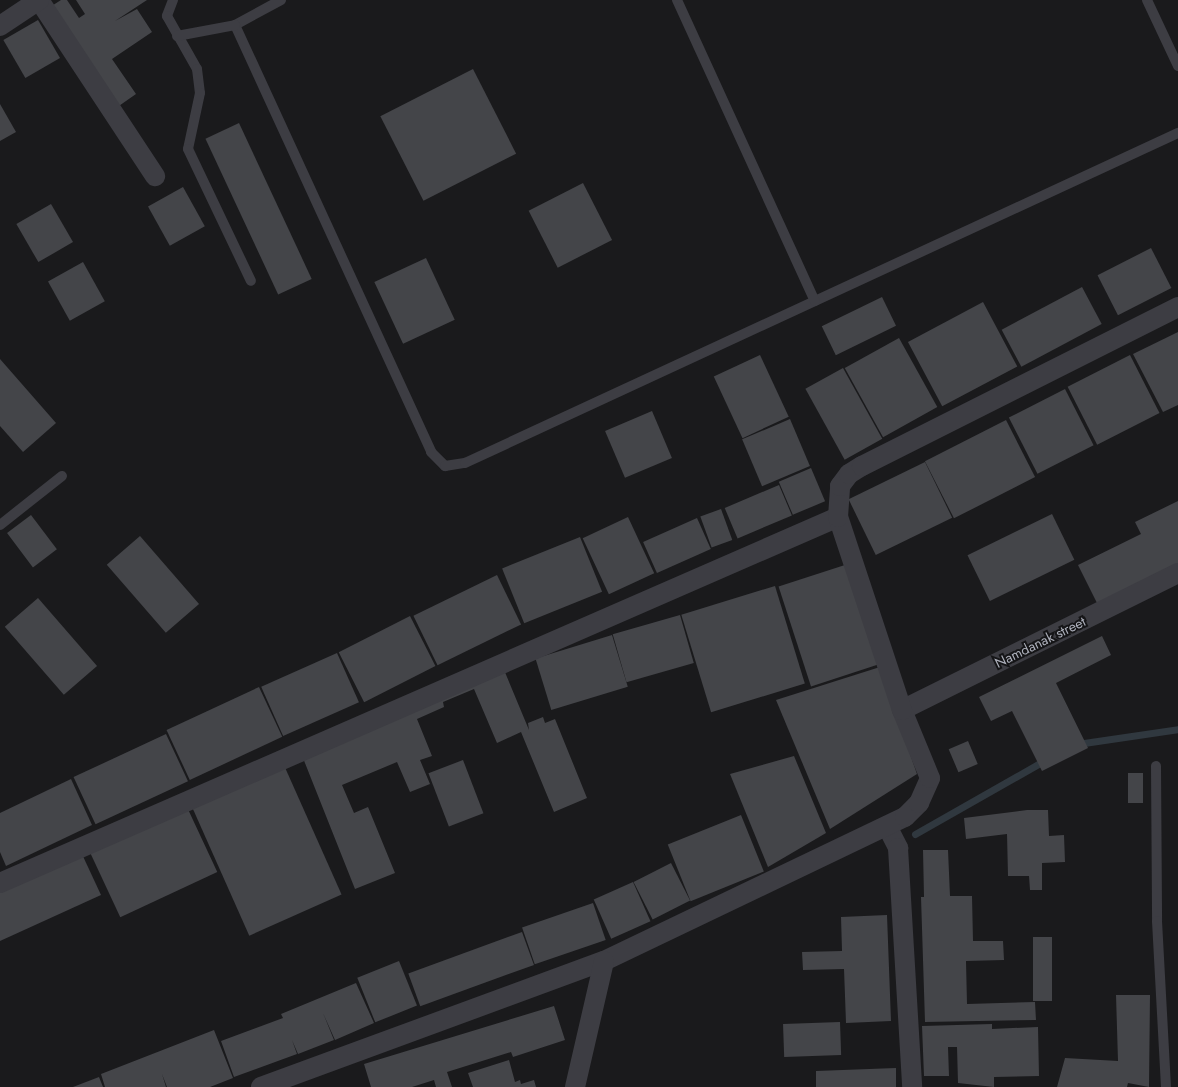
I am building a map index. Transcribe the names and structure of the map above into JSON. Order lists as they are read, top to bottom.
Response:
{
  "streets": {
    "street": ["Namdanak street"]
  }
}
